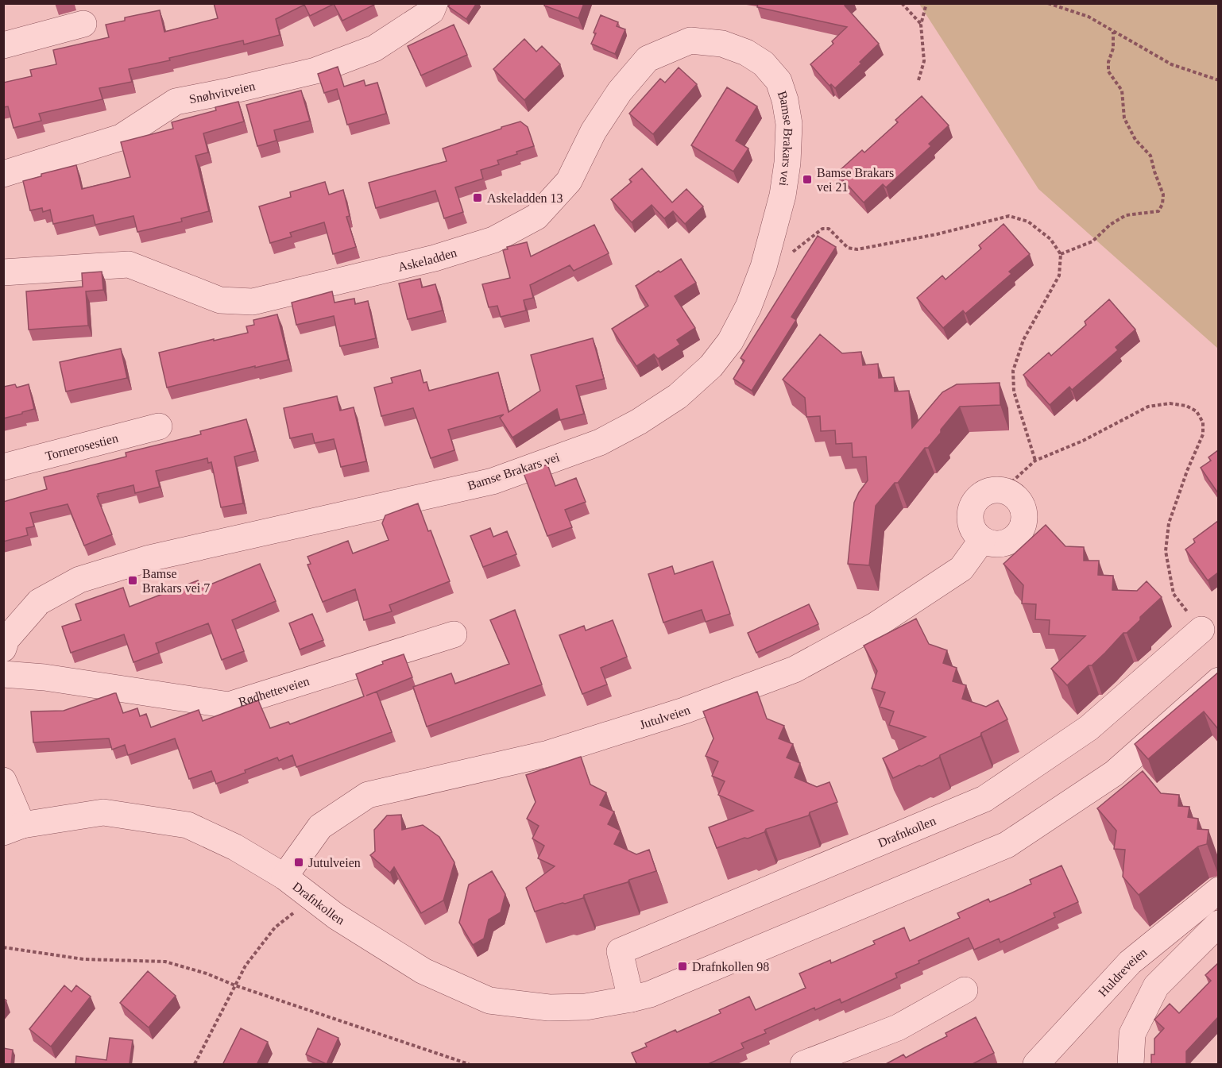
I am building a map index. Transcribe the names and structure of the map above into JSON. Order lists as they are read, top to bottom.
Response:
{
  "streets": {
    "street": [
      "Snøhvitveien",
      "Bamse Brakars vei",
      "Askeladden",
      "Tornerosestien",
      "Rødhetteveien",
      "Jutulveien",
      "Drafnkollen",
      "Huldreveien"
    ]
  },
  "crossings": [
    ["Bamse Brakars vei", "Askeladden"],
    ["Jutulveien", "Drafnkollen"]
  ],
  "places": {
    "transit": [
      "Bamse Brakars vei 21",
      "Askeladden 13",
      "Bamse Brakars vei 7",
      "Jutulveien",
      "Drafnkollen 98"
    ]
  }
}
